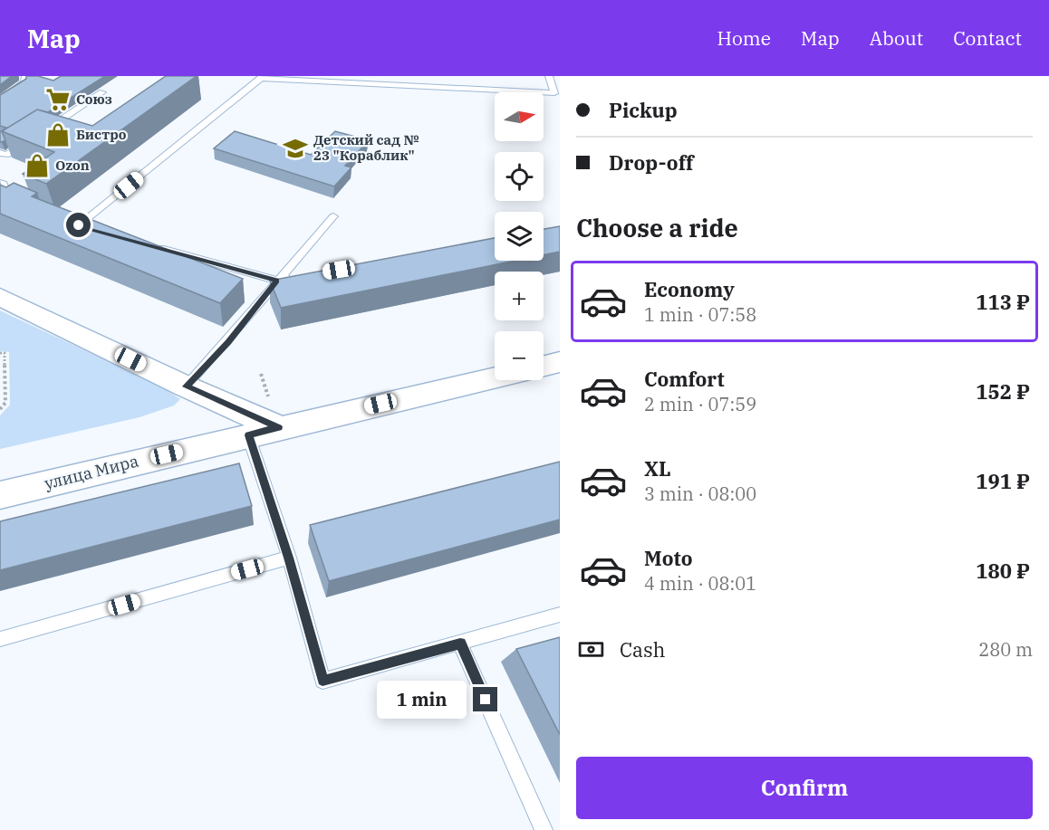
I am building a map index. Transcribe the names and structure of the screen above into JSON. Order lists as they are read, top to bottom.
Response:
{
  "streets": {
    "main road": ["улица Мира"]
  },
  "places": {
    "supermarket": ["Союз"],
    "shop": ["Бистро", "Ozon"],
    "school or university": ["Детский сад № 23 \"Кораблик\""]
  },
  "north": "right",
  "page": {
    "header": "Map",
    "nav": [
      "Home",
      "Map",
      "About",
      "Contact"
    ],
    "banner": ["Pickup", "Drop-off"],
    "map_buttons": ["+", "−"],
    "heading": "Choose a ride",
    "list": [
      {
        "name": "Economy",
        "note": "1 min · 07:58",
        "value": "113 ₽"
      },
      {
        "name": "Comfort",
        "note": "2 min · 07:59",
        "value": "152 ₽"
      },
      {
        "name": "XL",
        "note": "3 min · 08:00",
        "value": "191 ₽"
      },
      {
        "name": "Moto",
        "note": "4 min · 08:01",
        "value": "180 ₽"
      }
    ],
    "pay": ["Cash", "280 m"],
    "bubble": "1 min",
    "buttons": "Confirm"
  }
}
